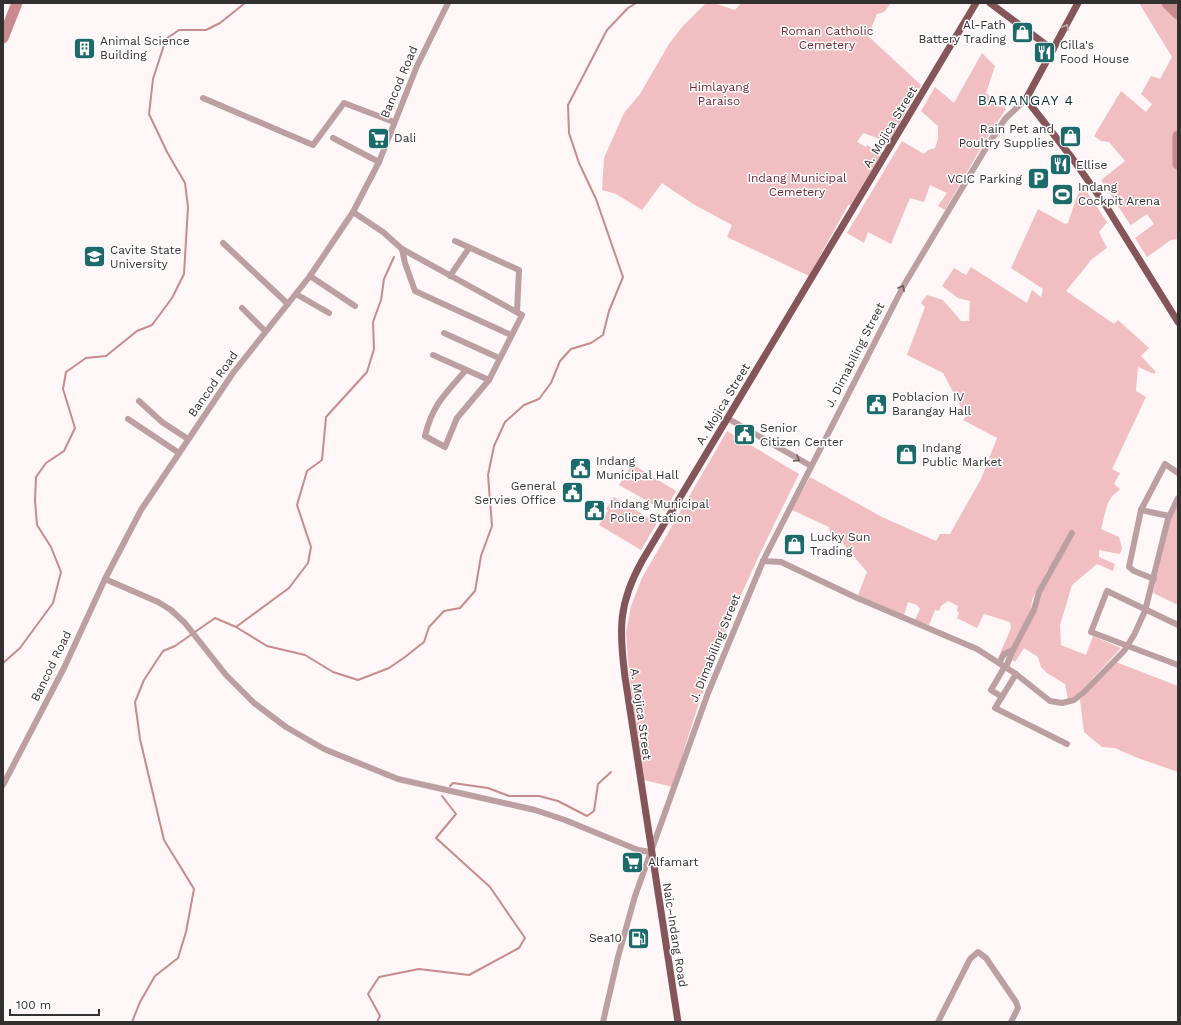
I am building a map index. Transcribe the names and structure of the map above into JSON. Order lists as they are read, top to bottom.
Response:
{
  "streets": {
    "main road": ["A. Mojica Street", "J. Dimabiling Street", "Naic–Indang Road"],
    "street": ["Bancod Road"]
  },
  "crossings": [
    ["A. Mojica Street", "J. Dimabiling Street"],
    ["A. Mojica Street", "Naic–Indang Road"],
    ["J. Dimabiling Street", "Naic–Indang Road"]
  ],
  "one_way": ["J. Dimabiling Street"],
  "districts": ["BARANGAY 4"],
  "parks": ["Roman Catholic Cemetery", "Himlayang Paraiso", "Indang Municipal Cemetery"],
  "places": {
    "shop": [
      "Al-Fath Battery Trading",
      "Rain Pet and Poultry Supplies",
      "Indang Public Market",
      "Lucky Sun Trading"
    ],
    "building": ["Animal Science Building"],
    "restaurant": ["Cilla's Food House", "Ellise"],
    "supermarket": ["Dali", "Alfamart"],
    "parking": ["VCIC Parking"],
    "sports": ["Indang Cockpit Arena"],
    "school or university": ["Cavite State University"],
    "public building": [
      "Poblacion IV Barangay Hall",
      "Senior Citizen Center",
      "Indang Municipal Hall",
      "General Servies Office",
      "Indang Municipal Police Station"
    ],
    "fuel station": ["Sea10"]
  },
  "scale_bar": "100 m"
}
